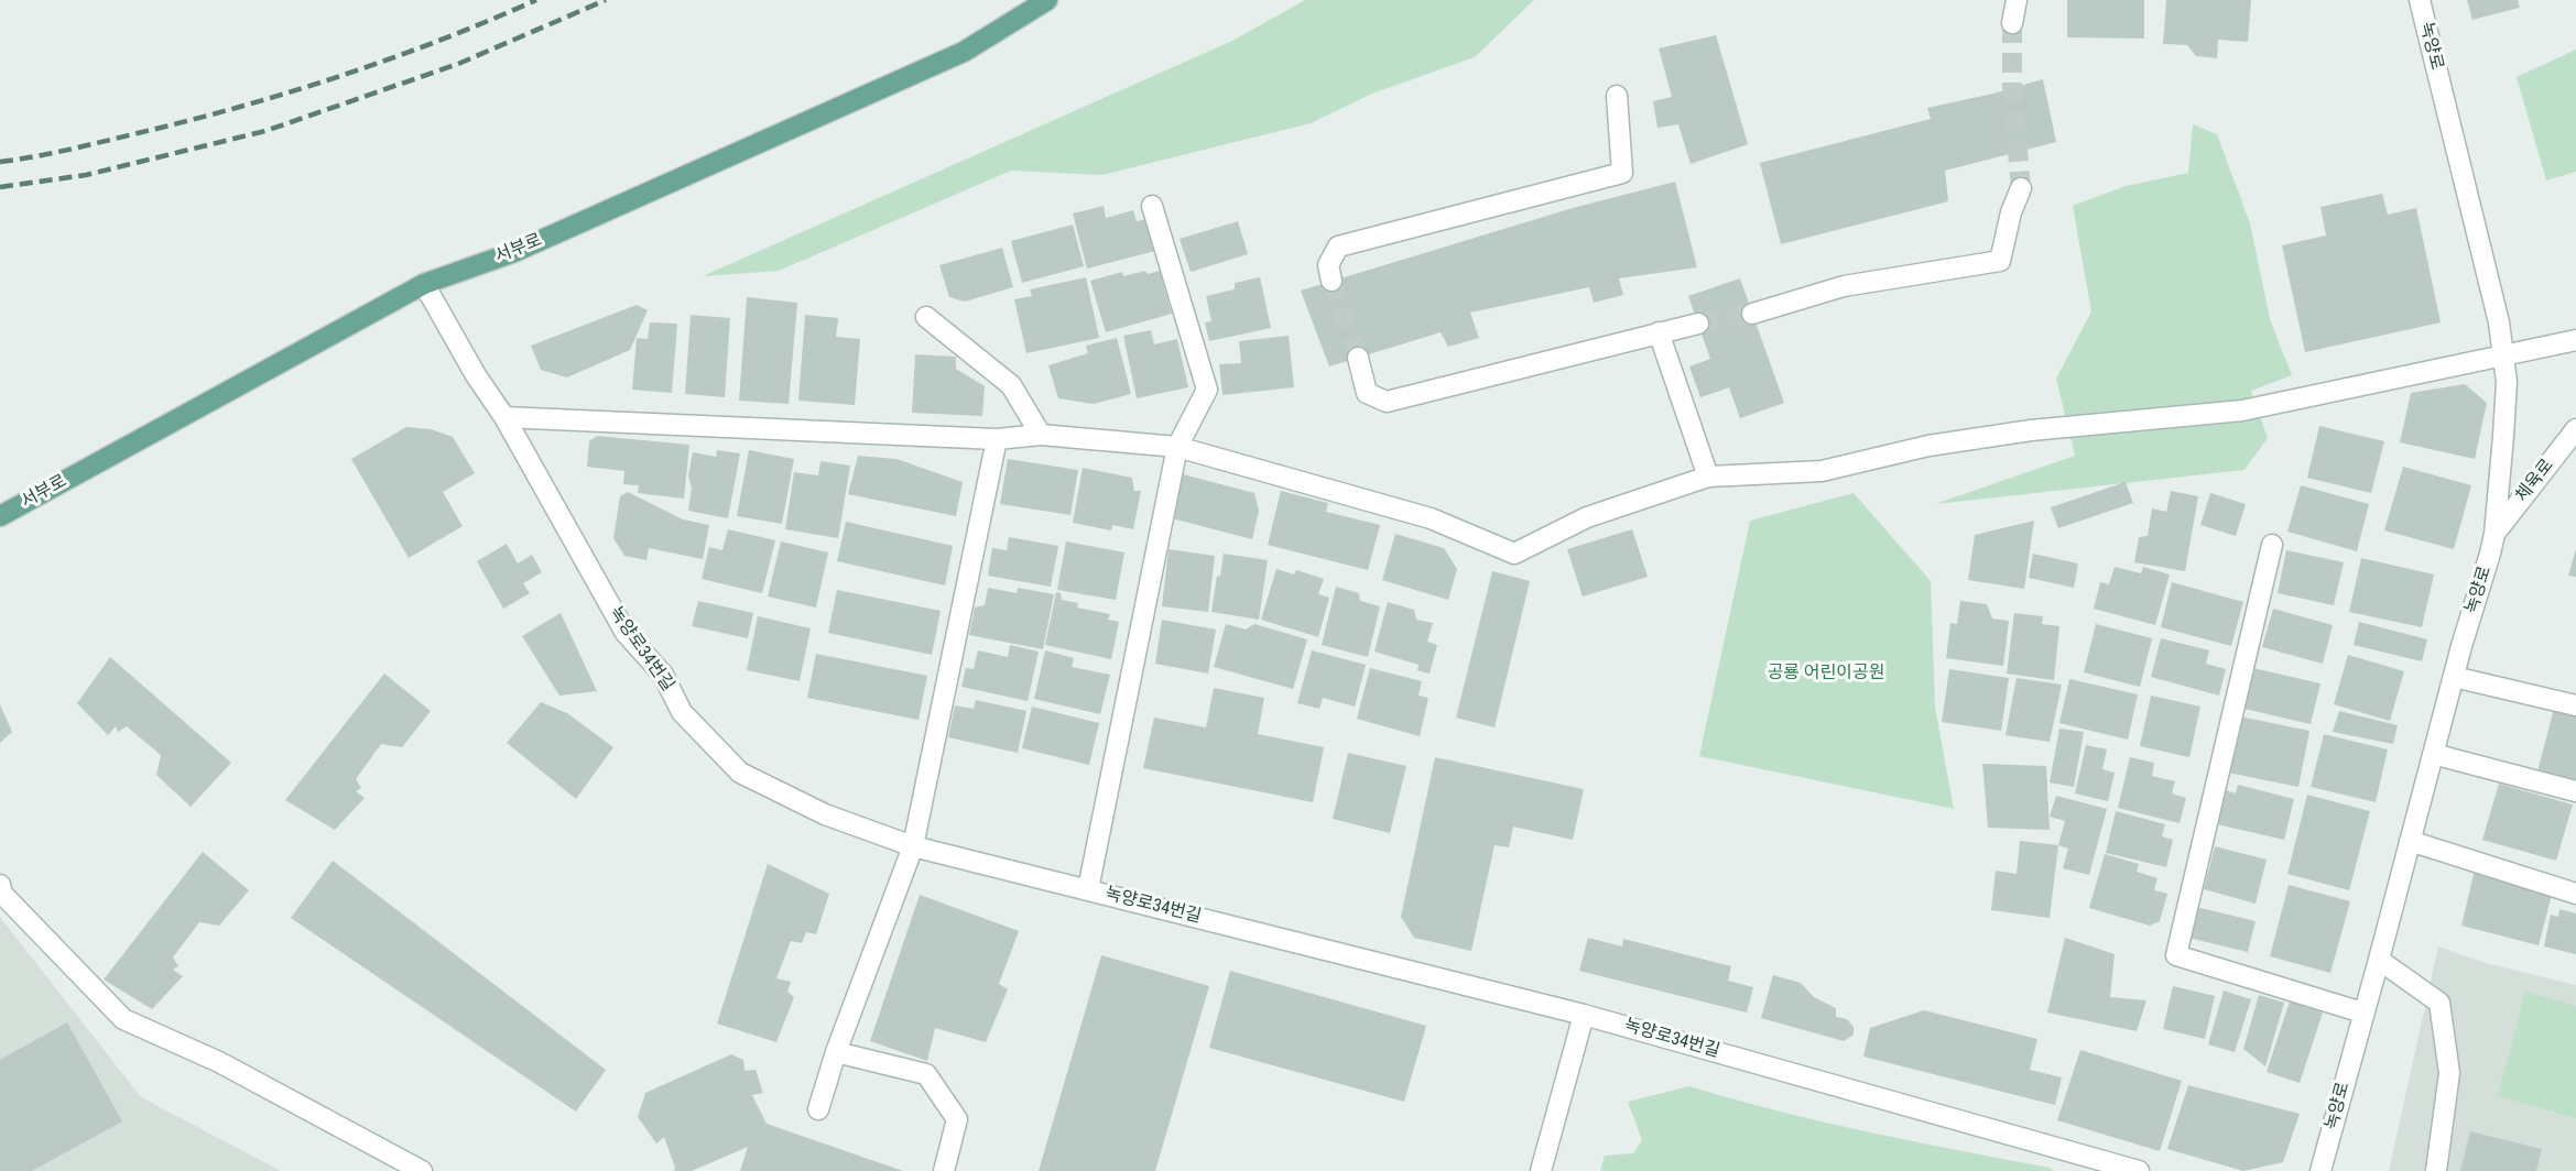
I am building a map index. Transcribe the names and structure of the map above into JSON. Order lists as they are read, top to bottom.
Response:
{
  "streets": {
    "main road": ["서부로"],
    "street": ["녹양로", "체육로", "녹양로34번길"]
  },
  "crossings": [
    ["녹양로", "체육로"],
    ["서부로", "녹양로34번길"]
  ],
  "parks": ["공룡 어린이공원"]
}
